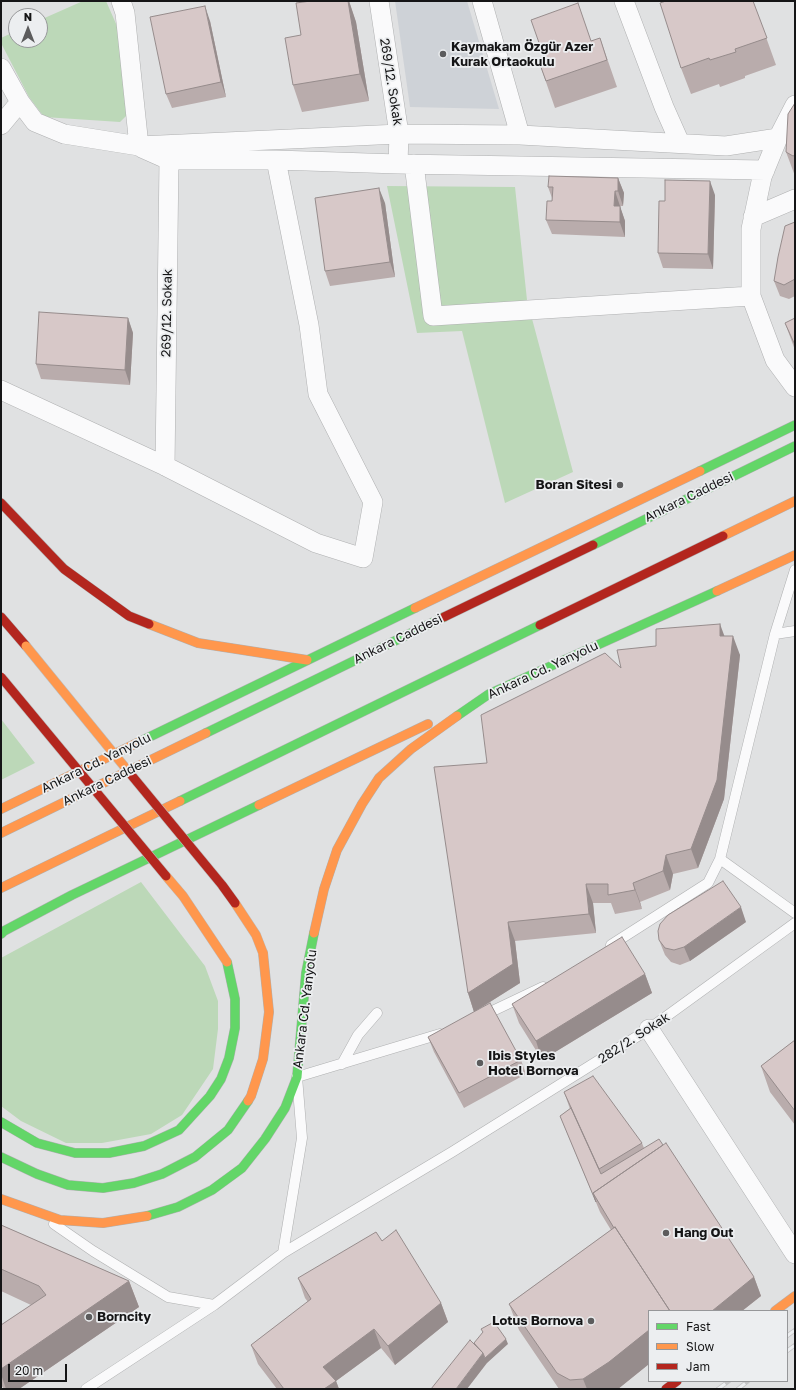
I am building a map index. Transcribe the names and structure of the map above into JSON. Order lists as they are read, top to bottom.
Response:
{
  "streets": {
    "main road": ["Ankara Caddesi", "Ankara Cd. Yanyolu"],
    "street": ["269/12. Sokak"],
    "lane": ["282/2. Sokak"]
  },
  "places": [
    "Kaymakam Özgür Azer Kurak Ortaokulu",
    "Boran Sitesi",
    "Ibis Styles Hotel Bornova",
    "Hang Out",
    "Borncity",
    "Lotus Bornova"
  ],
  "legend": ["Fast", "Slow", "Jam"],
  "scale_bar": "20 m",
  "north": "top"
}
